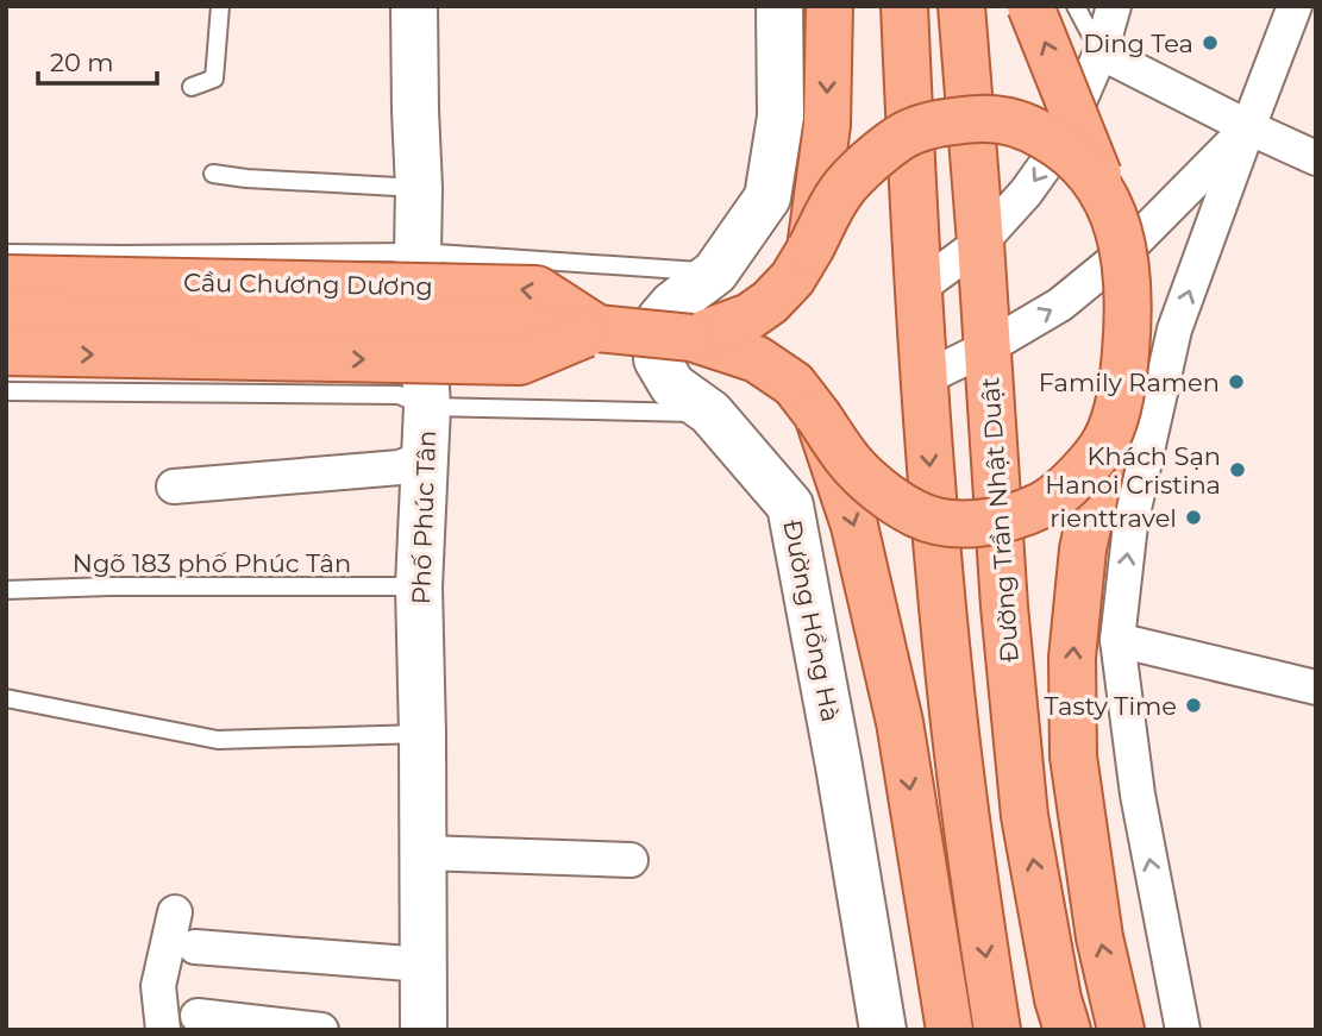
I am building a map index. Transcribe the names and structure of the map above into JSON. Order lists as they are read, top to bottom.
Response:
{
  "streets": {
    "main road": ["Cầu Chương Dương", "Đường Trần Nhật Duật"],
    "street": ["Phố Phúc Tân", "Đường Hồng Hà"],
    "lane": ["Ngõ 183 phố Phúc Tân"]
  },
  "crossings": [
    ["Phố Phúc Tân", "Ngõ 183 phố Phúc Tân"]
  ],
  "places": [
    "Ding Tea",
    "Family Ramen",
    "Khách Sạn Hanoi Cristina",
    "rienttravel",
    "Tasty Time"
  ],
  "scale_bar": "20 m"
}
